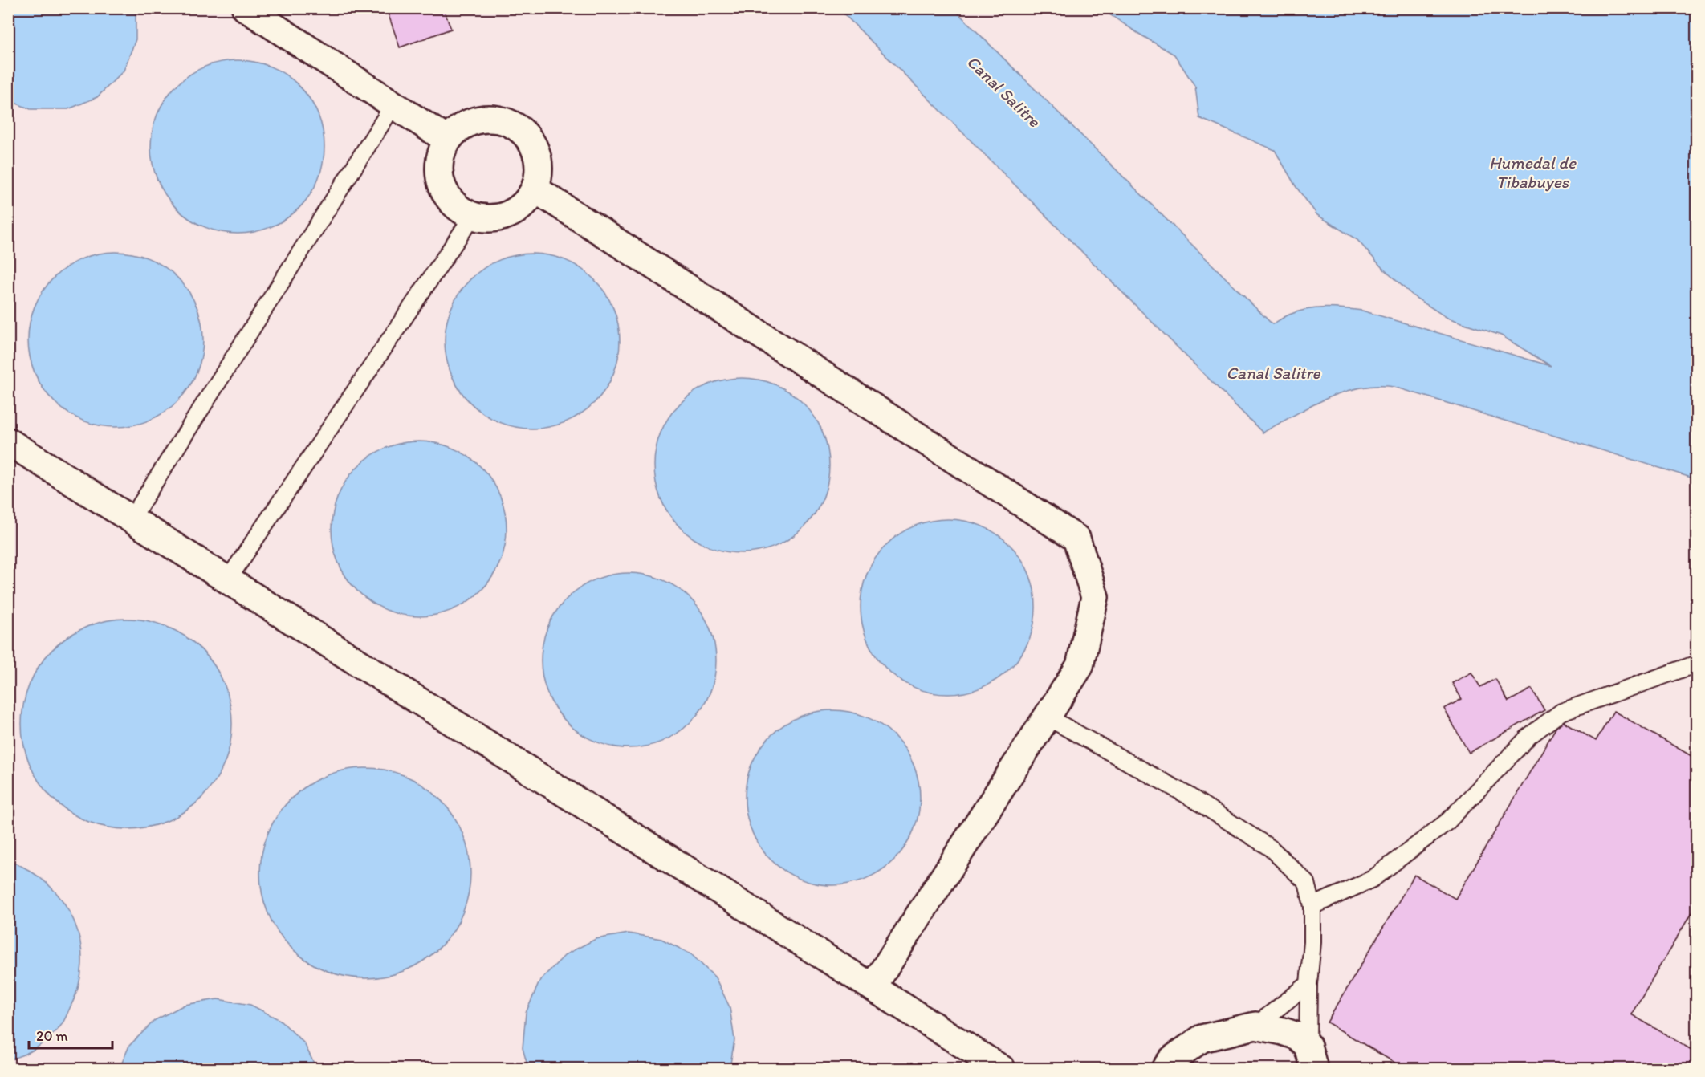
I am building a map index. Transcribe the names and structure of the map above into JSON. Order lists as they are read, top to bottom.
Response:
{
  "water": ["Canal Salitre", "Humedal de Tibabuyes"],
  "scale_bar": "20 m"
}
